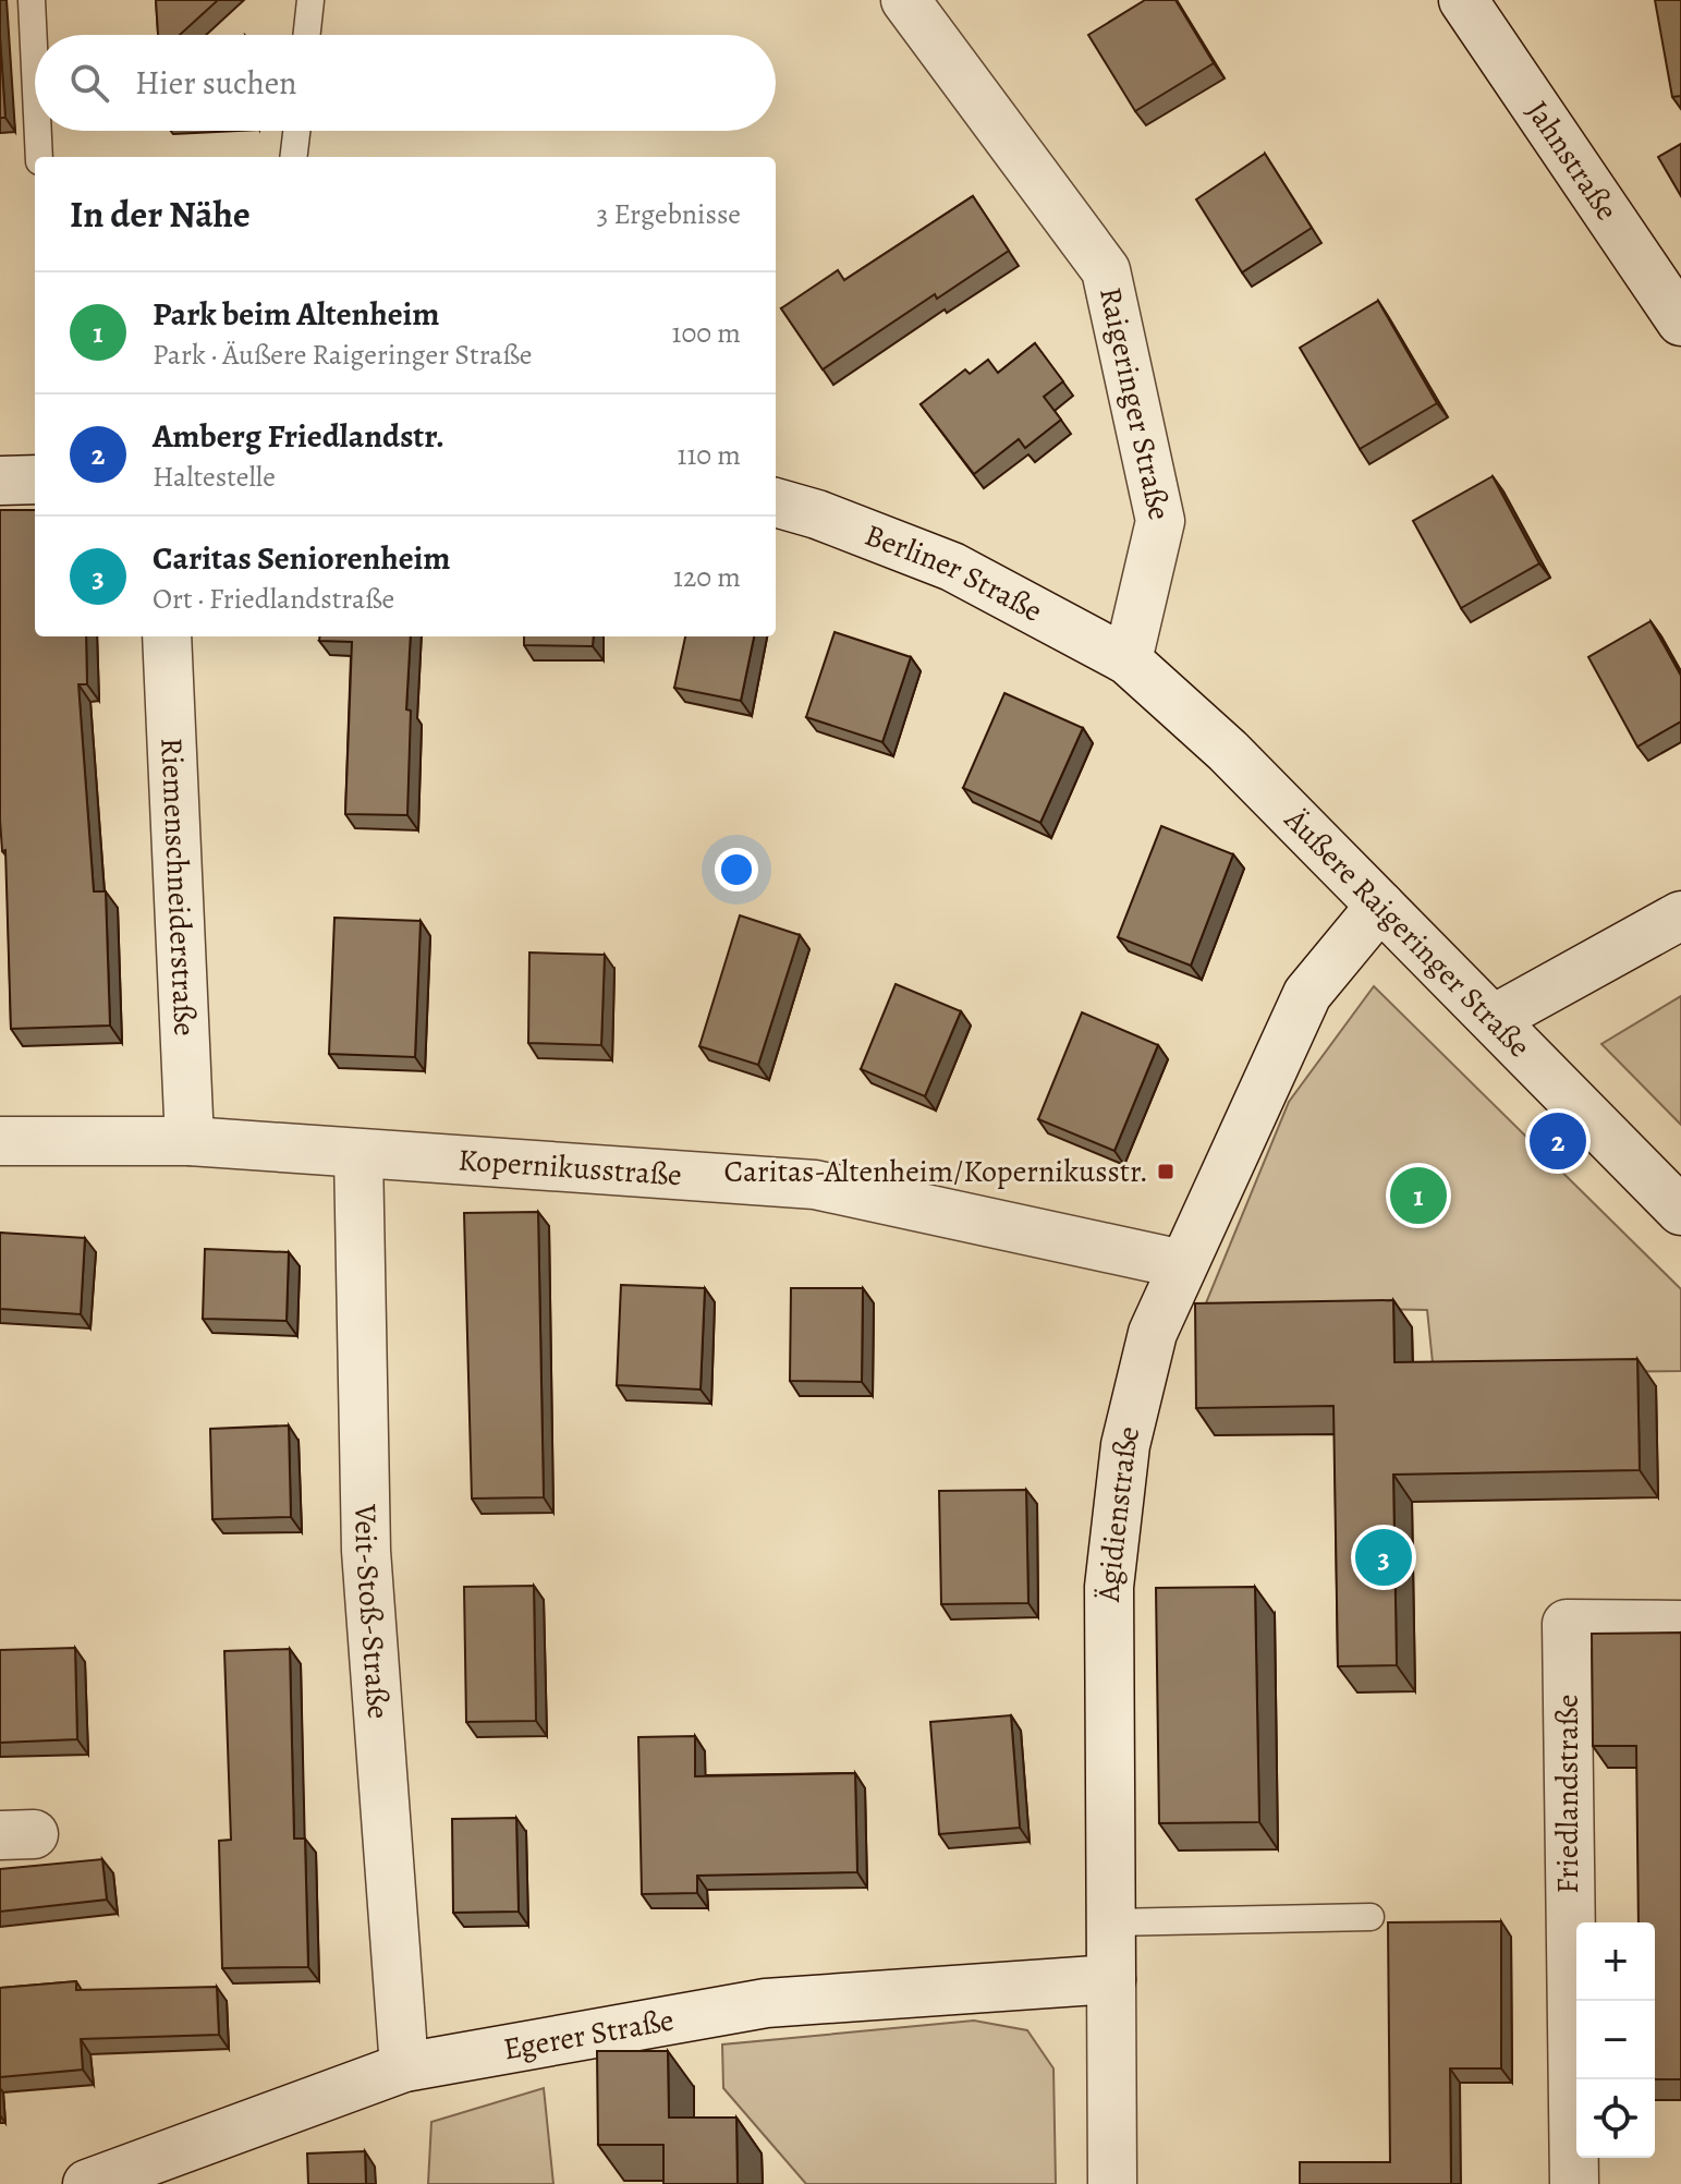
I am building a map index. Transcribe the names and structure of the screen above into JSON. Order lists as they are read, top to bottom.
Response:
{
  "streets": {
    "street": [
      "Jahnstraße",
      "Raigeringer Straße",
      "Berliner Straße",
      "Riemenschneiderstraße",
      "Äußere Raigeringer Straße",
      "Kopernikusstraße",
      "Ägidienstraße",
      "Veit-Stoß-Straße",
      "Friedlandstraße",
      "Egerer Straße"
    ]
  },
  "crossings": [
    ["Raigeringer Straße", "Berliner Straße"],
    ["Raigeringer Straße", "Äußere Raigeringer Straße"],
    ["Berliner Straße", "Äußere Raigeringer Straße"],
    ["Riemenschneiderstraße", "Kopernikusstraße"],
    ["Äußere Raigeringer Straße", "Ägidienstraße"],
    ["Kopernikusstraße", "Ägidienstraße"],
    ["Kopernikusstraße", "Veit-Stoß-Straße"],
    ["Ägidienstraße", "Egerer Straße"],
    ["Veit-Stoß-Straße", "Egerer Straße"]
  ],
  "places": {
    "transit": ["Caritas-Altenheim/Kopernikusstr."]
  },
  "page": {
    "search": "Hier suchen",
    "heading": ["In der Nähe", "3 Ergebnisse"],
    "list": [
      {
        "mark": "1",
        "name": "Park beim Altenheim",
        "note": "Park · Äußere Raigeringer Straße",
        "value": "100 m"
      },
      {
        "mark": "2",
        "name": "Amberg Friedlandstr.",
        "note": "Haltestelle",
        "value": "110 m"
      },
      {
        "mark": "3",
        "name": "Caritas Seniorenheim",
        "note": "Ort · Friedlandstraße",
        "value": "120 m"
      }
    ],
    "pins": ["2", "1", "3"],
    "map_buttons": ["+", "−"]
  }
}
